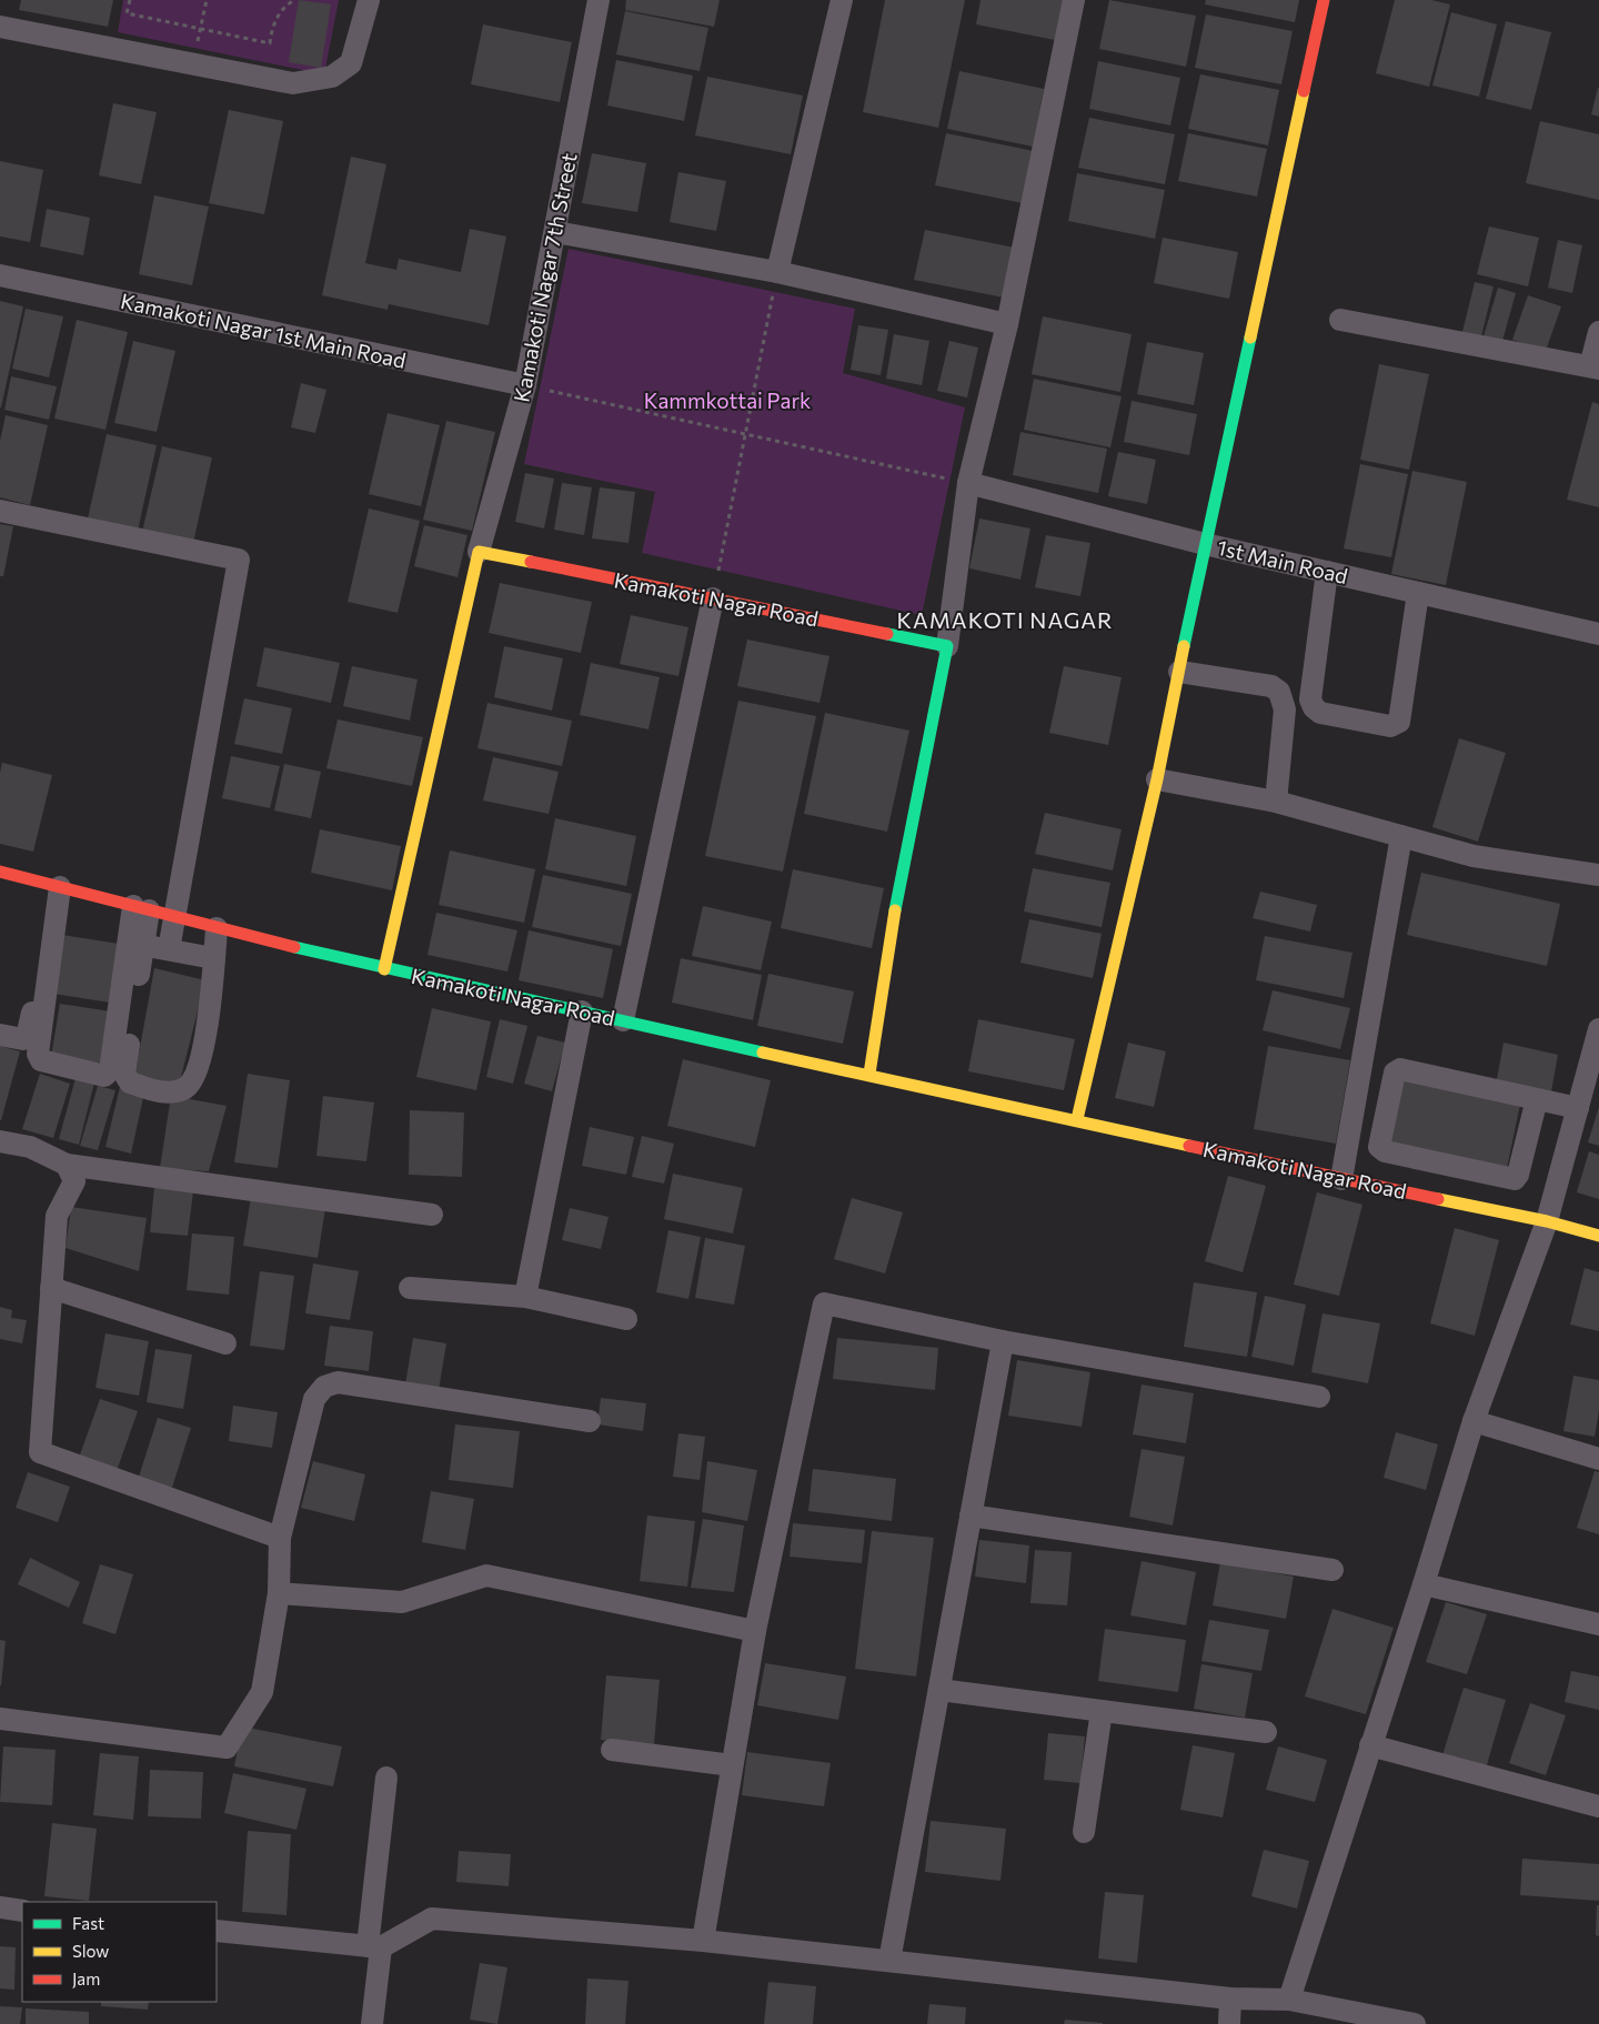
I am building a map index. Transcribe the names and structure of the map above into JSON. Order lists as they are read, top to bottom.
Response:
{
  "streets": {
    "street": [
      "Kamakoti Nagar 7th Street",
      "Kamakoti Nagar 1st Main Road",
      "1st Main Road",
      "Kamakoti Nagar Road"
    ]
  },
  "crossings": [
    ["Kamakoti Nagar 7th Street", "Kamakoti Nagar 1st Main Road"],
    ["Kamakoti Nagar 7th Street", "Kamakoti Nagar Road"]
  ],
  "districts": ["KAMAKOTI NAGAR"],
  "parks": ["Kammkottai Park"],
  "legend": ["Fast", "Slow", "Jam"]
}
